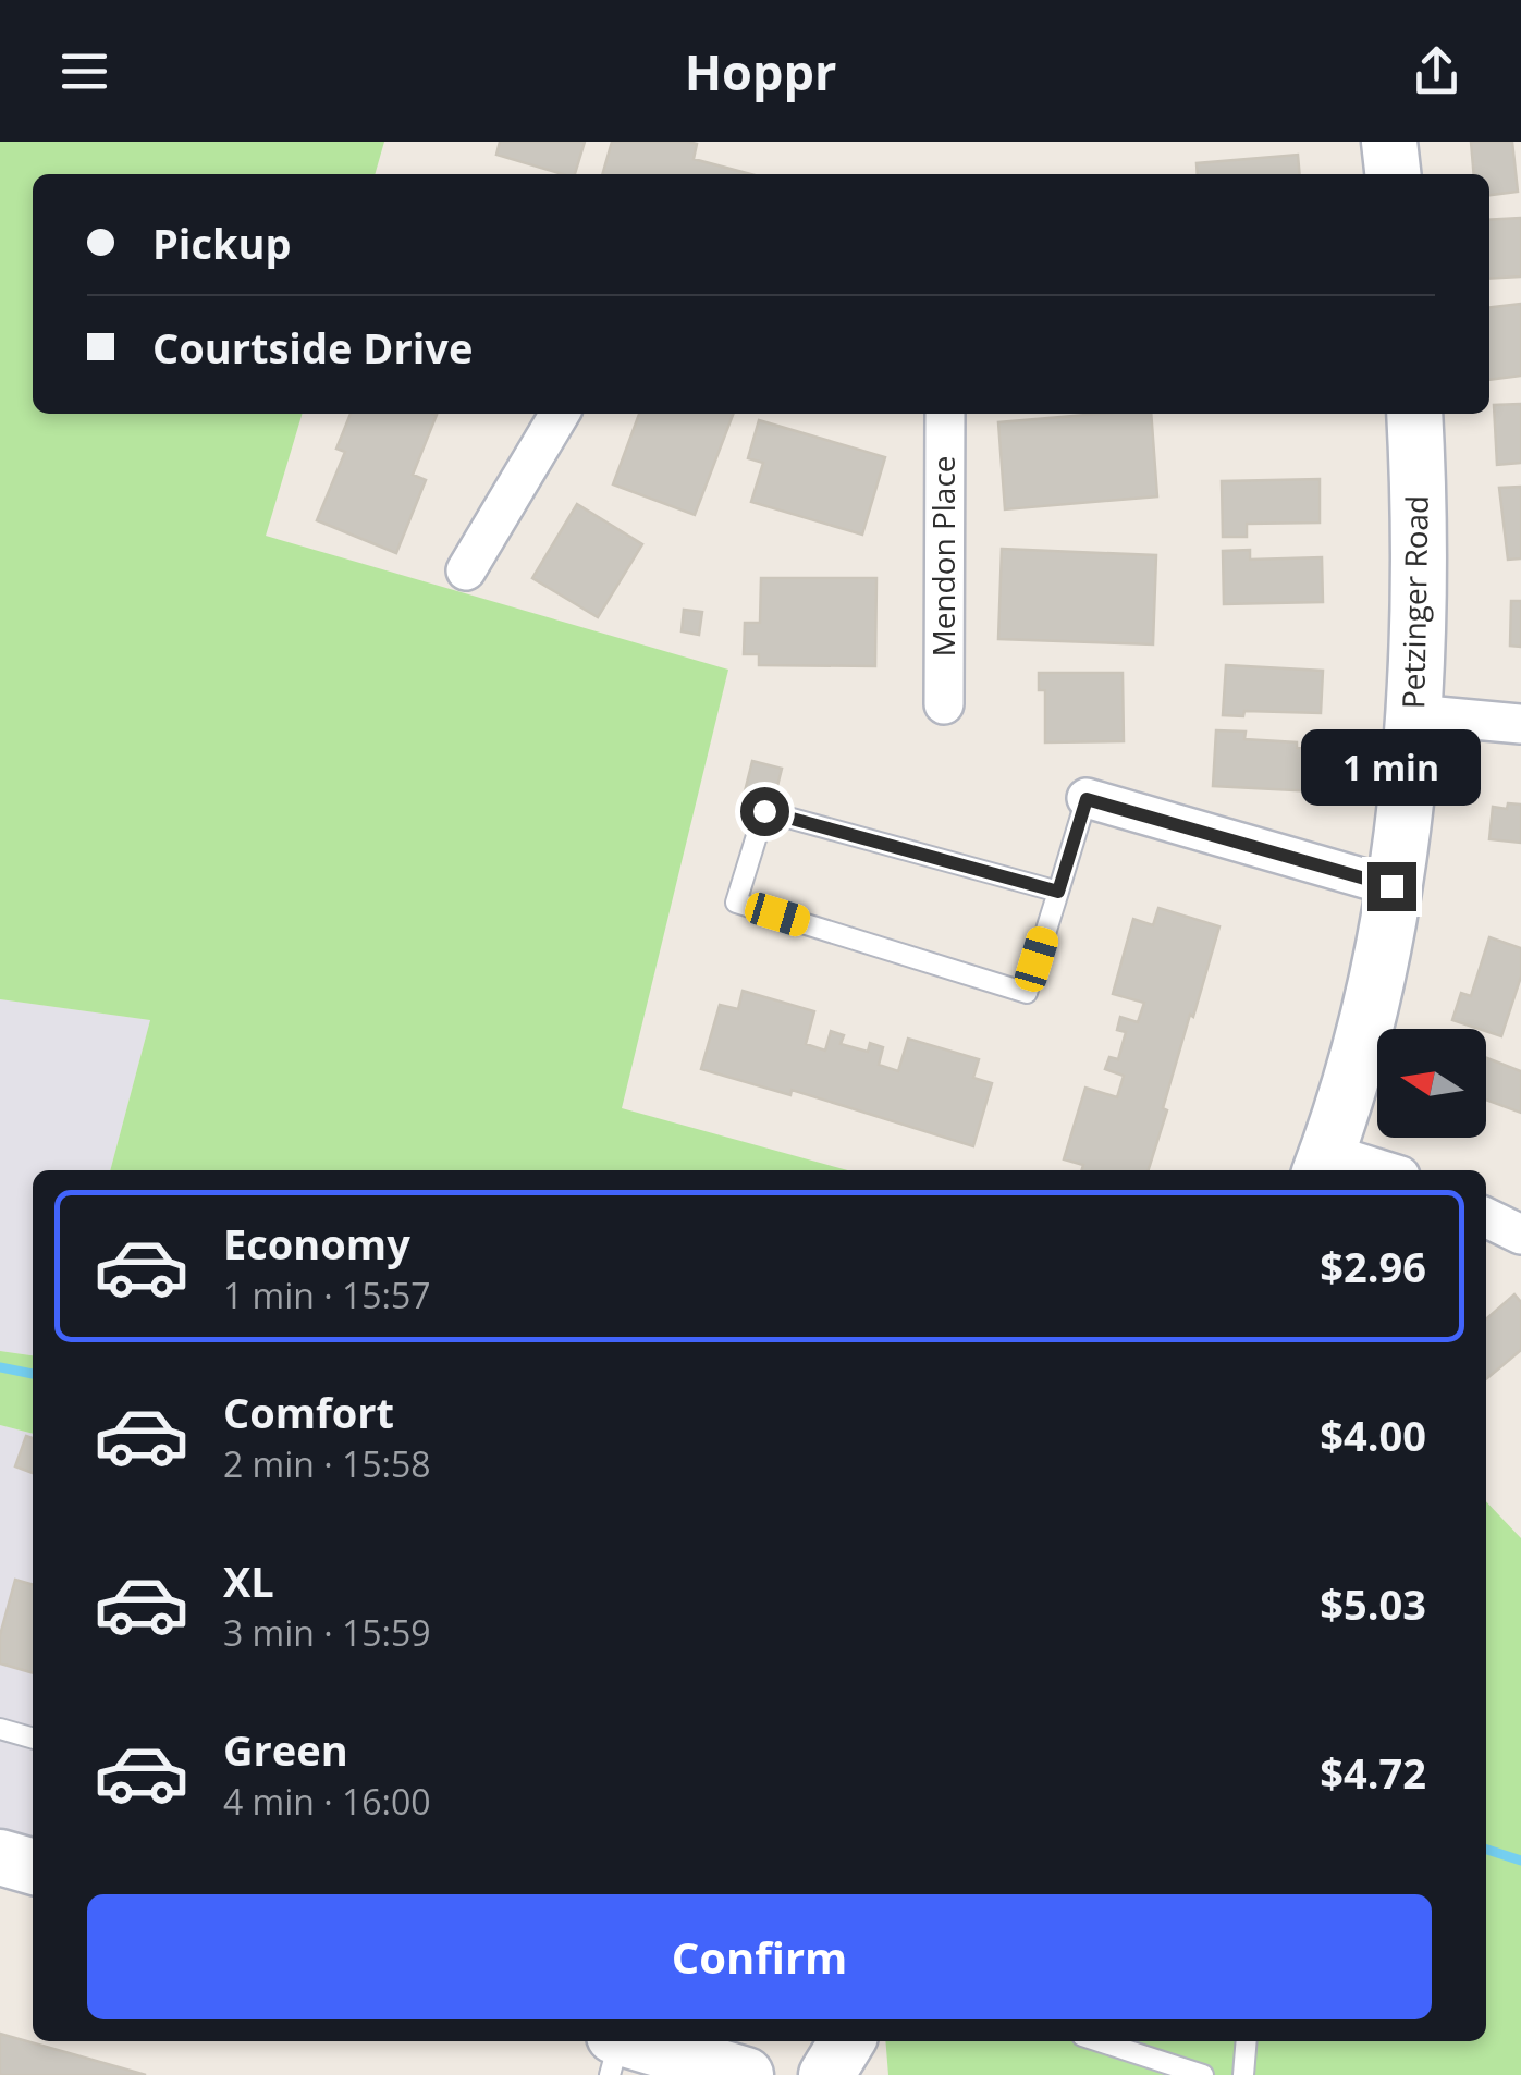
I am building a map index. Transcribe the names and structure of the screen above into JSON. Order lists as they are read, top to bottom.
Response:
{
  "streets": {
    "street": ["Mendon Place", "Petzinger Road"]
  },
  "north": "left",
  "page": {
    "header": "Hoppr",
    "banner": ["Pickup", "Courtside Drive"],
    "bubble": "1 min",
    "list": [
      {
        "name": "Economy",
        "note": "1 min · 15:57",
        "value": "$2.96"
      },
      {
        "name": "Comfort",
        "note": "2 min · 15:58",
        "value": "$4.00"
      },
      {
        "name": "XL",
        "note": "3 min · 15:59",
        "value": "$5.03"
      },
      {
        "name": "Green",
        "note": "4 min · 16:00",
        "value": "$4.72"
      }
    ],
    "buttons": "Confirm"
  }
}
